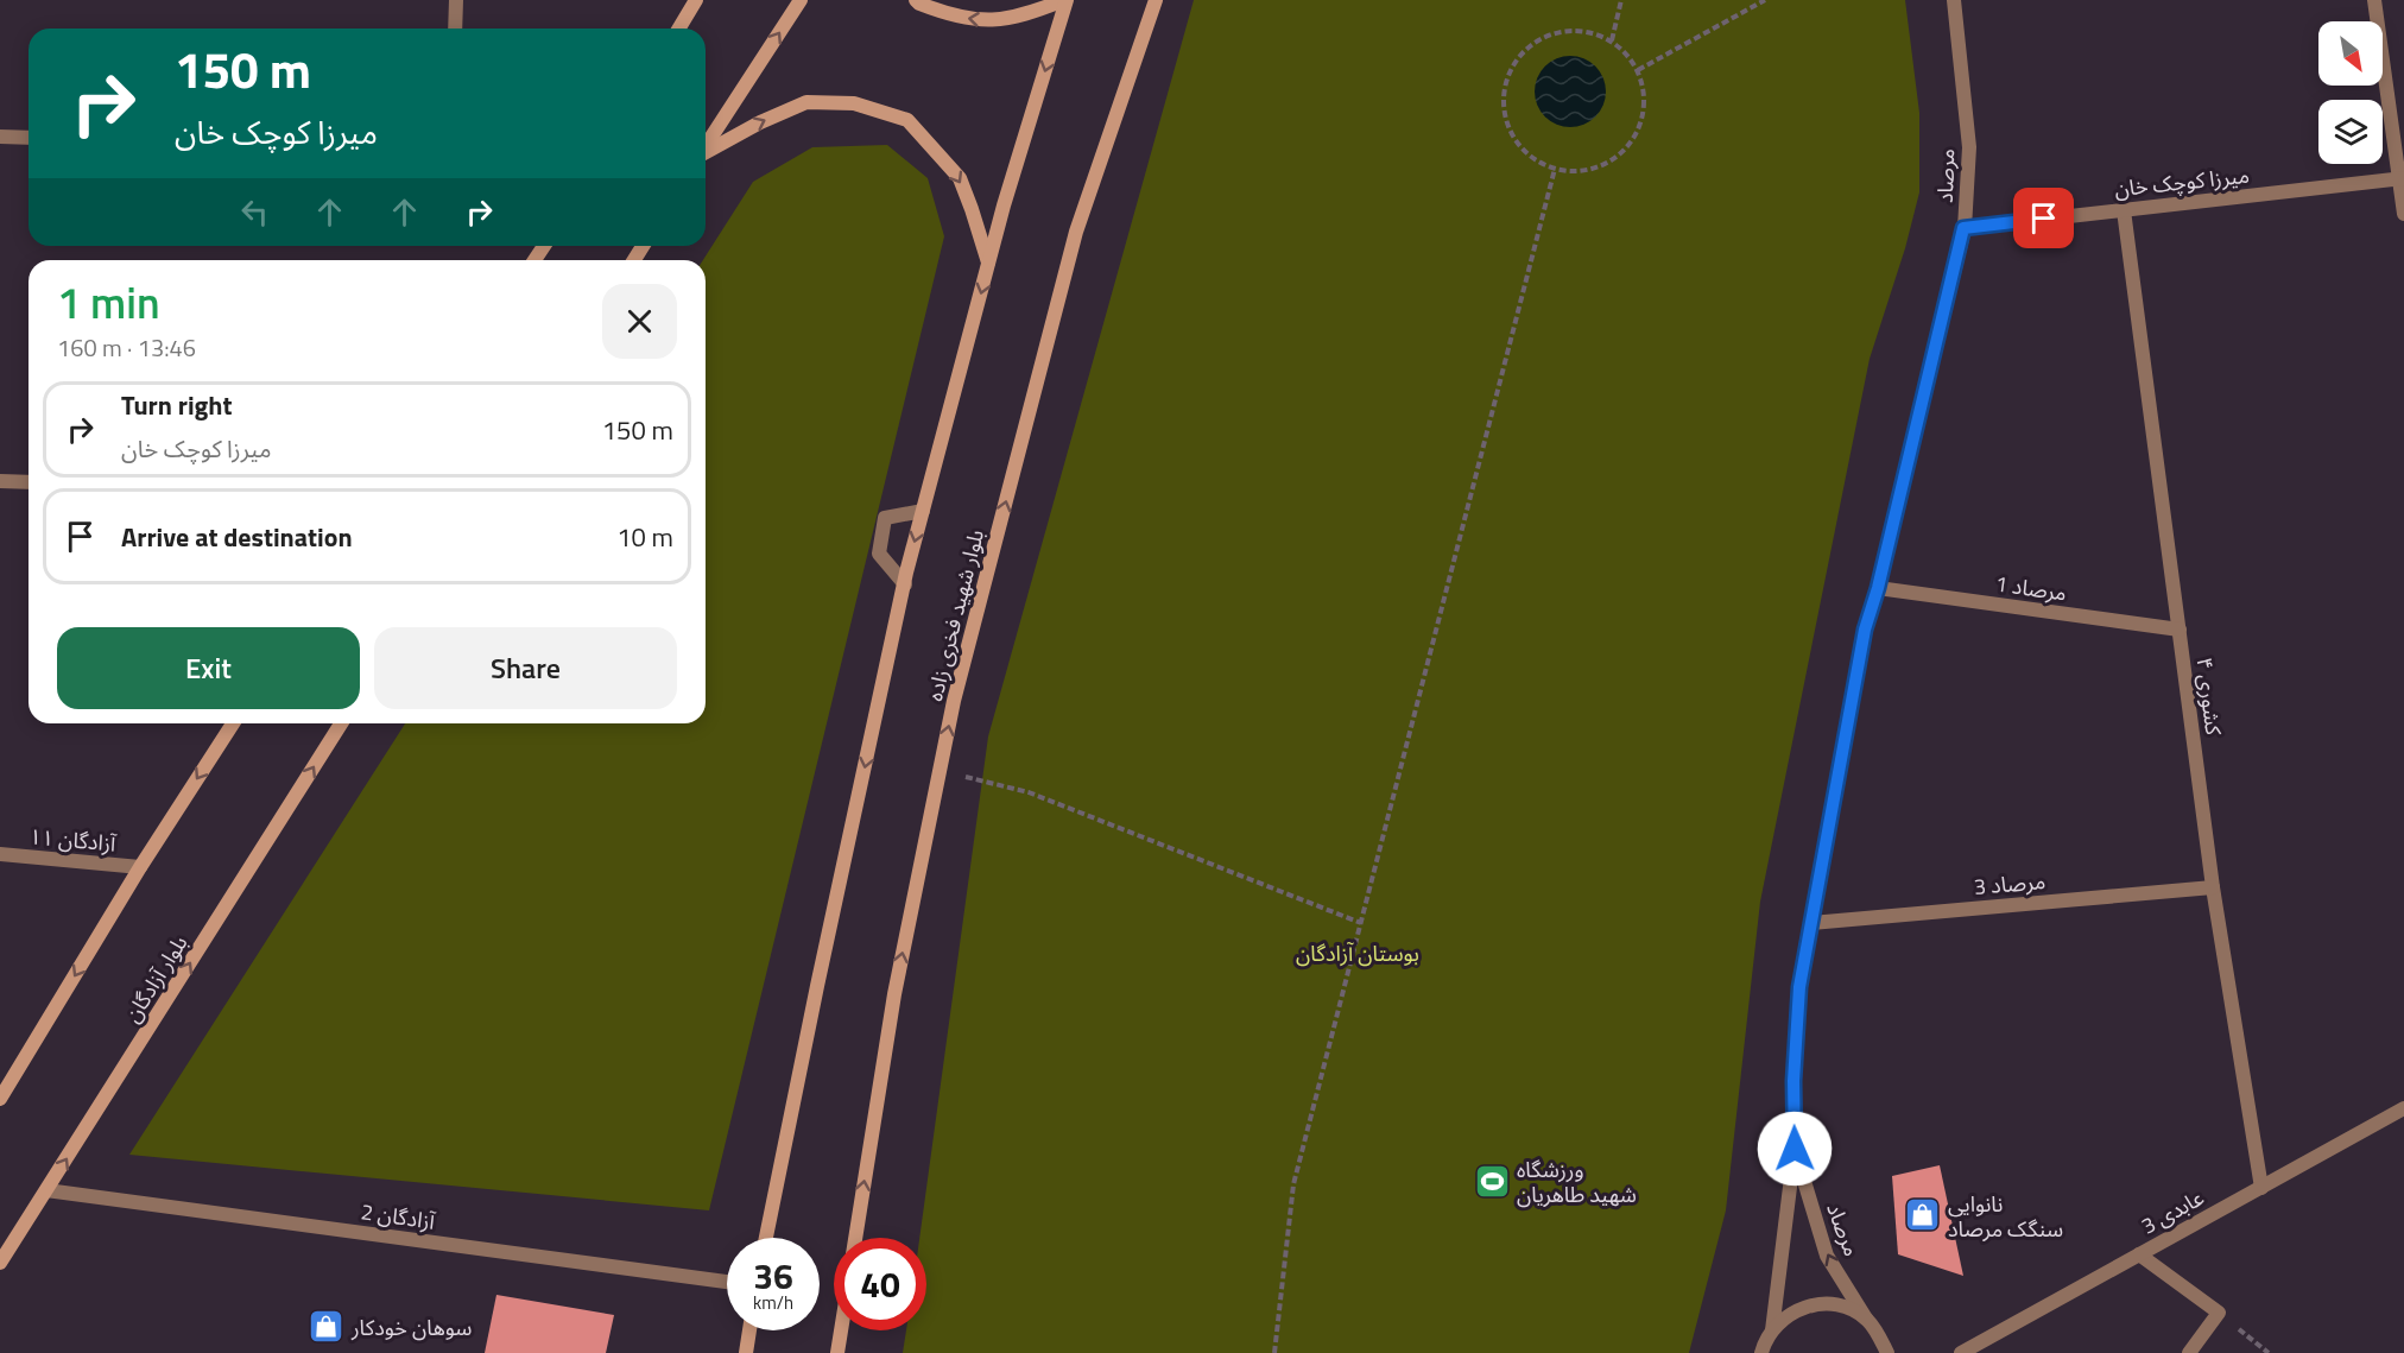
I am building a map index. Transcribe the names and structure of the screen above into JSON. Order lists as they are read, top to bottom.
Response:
{
  "streets": {
    "main road": ["بلوار شهید فخری زاده", "بلوار آزادگان"],
    "street": [
      "مرصاد",
      "میرزا کوچک خان",
      "مرصاد 1",
      "کشوری ۴",
      "آزادگان ۱۱",
      "مرصاد 3",
      "عابدی 3",
      "آزادگان 2"
    ]
  },
  "crossings": [
    ["مرصاد", "میرزا کوچک خان"],
    ["مرصاد", "مرصاد 1"],
    ["مرصاد", "مرصاد 3"],
    ["میرزا کوچک خان", "کشوری ۴"],
    ["مرصاد 1", "کشوری ۴"],
    ["کشوری ۴", "مرصاد 3"],
    ["کشوری ۴", "عابدی 3"],
    ["بلوار آزادگان", "آزادگان 2"]
  ],
  "parks": ["بوستان آزادگان"],
  "places": {
    "sports": ["ورزشگاه شهید طاهریان"],
    "shop": ["نانوایی سنگک مرصاد", "سوهان خودکار"]
  },
  "north": "bottom right",
  "page": {
    "turn": ["150 m", "میرزا کوچک خان"],
    "heading": ["1 min", "160 m · 13:46"],
    "list": [
      {
        "name": "Turn right",
        "note": "میرزا کوچک خان",
        "value": "150 m"
      },
      {
        "name": "Arrive at destination",
        "value": "10 m"
      }
    ],
    "buttons": ["Exit", "Share"],
    "speed": "36 km/h",
    "limit": "40"
  }
}
